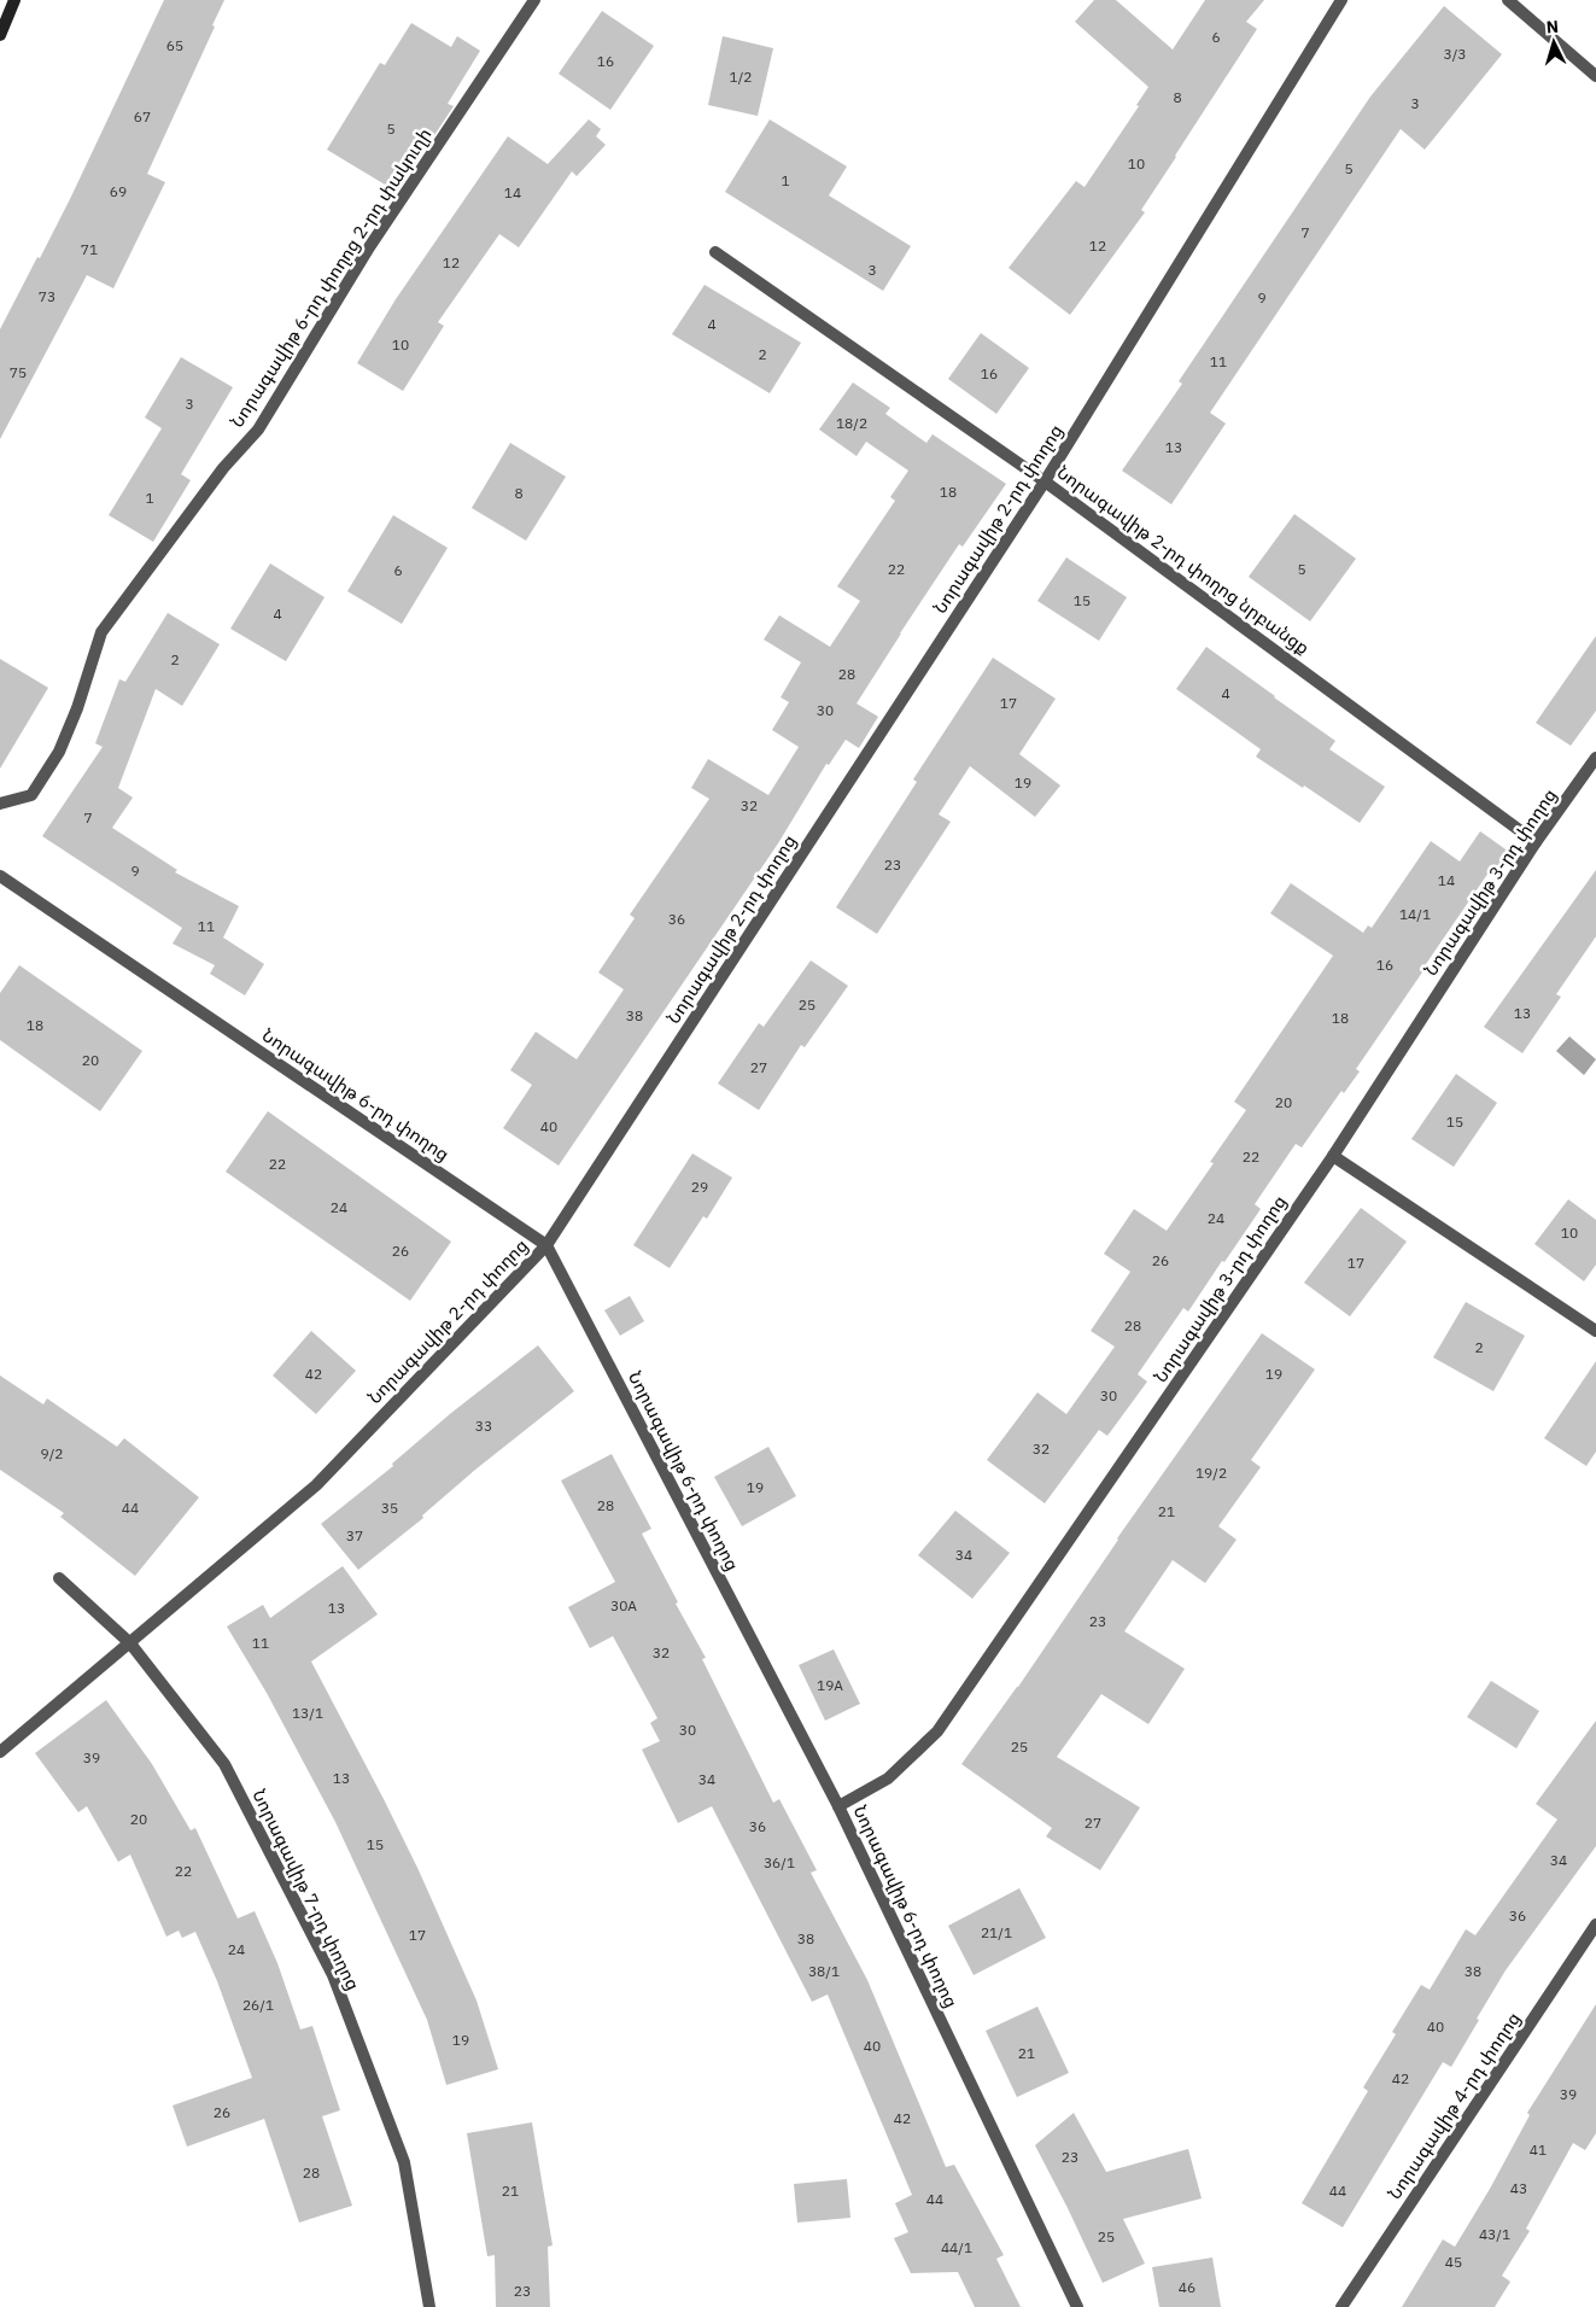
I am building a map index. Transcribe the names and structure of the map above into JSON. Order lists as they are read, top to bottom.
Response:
{
  "streets": {
    "street": [
      "Նորագավիթ 6-րդ փողոց 2-րդ փակուղի",
      "Նորագավիթ 2-րդ փողոց",
      "Նորագավիթ 2-րդ փողոց նրբանցք",
      "Նորագավիթ 3-րդ փողոց",
      "Նորագավիթ 6-րդ փողոց",
      "Նորագավիթ 7-րդ փողոց",
      "Նորագավիթ 4-րդ փողոց"
    ]
  },
  "crossings": [
    ["Նորագավիթ 2-րդ փողոց", "Նորագավիթ 2-րդ փողոց նրբանցք"],
    ["Նորագավիթ 2-րդ փողոց", "Նորագավիթ 6-րդ փողոց"],
    ["Նորագավիթ 2-րդ փողոց", "Նորագավիթ 7-րդ փողոց"],
    ["Նորագավիթ 2-րդ փողոց նրբանցք", "Նորագավիթ 3-րդ փողոց"],
    ["Նորագավիթ 3-րդ փողոց", "Նորագավիթ 6-րդ փողոց"]
  ],
  "house_numbers": [
    "6",
    "65",
    "3/3",
    "16",
    "1/2",
    "8",
    "3",
    "67",
    "5",
    "10",
    "5",
    "1",
    "69",
    "14",
    "7",
    "12",
    "71",
    "12",
    "3",
    "73",
    "9",
    "4",
    "10",
    "2",
    "11",
    "75",
    "16",
    "3",
    "18/2",
    "13",
    "18",
    "8",
    "1",
    "22",
    "5",
    "6",
    "15",
    "4",
    "2",
    "28",
    "4",
    "17",
    "30",
    "19",
    "32",
    "7",
    "23",
    "9",
    "14",
    "14/1",
    "36",
    "11",
    "16",
    "25",
    "13",
    "38",
    "18",
    "18",
    "20",
    "27",
    "20",
    "15",
    "40",
    "22",
    "22",
    "29",
    "24",
    "24",
    "10",
    "26",
    "26",
    "17",
    "28",
    "2",
    "42",
    "19",
    "30",
    "33",
    "32",
    "9/2",
    "19/2",
    "19",
    "28",
    "44",
    "35",
    "21",
    "37",
    "34",
    "30A",
    "13",
    "23",
    "11",
    "32",
    "19A",
    "13/1",
    "30",
    "25",
    "39",
    "13",
    "34",
    "20",
    "27",
    "36",
    "15",
    "34",
    "36/1",
    "22",
    "36",
    "21/1",
    "17",
    "38",
    "24",
    "38/1",
    "38",
    "26/1",
    "40",
    "19",
    "40",
    "21",
    "42",
    "39",
    "26",
    "42",
    "41",
    "23",
    "28",
    "43",
    "21",
    "44",
    "44",
    "43/1",
    "25",
    "44/1",
    "45",
    "46",
    "23"
  ],
  "north": "top"
}
